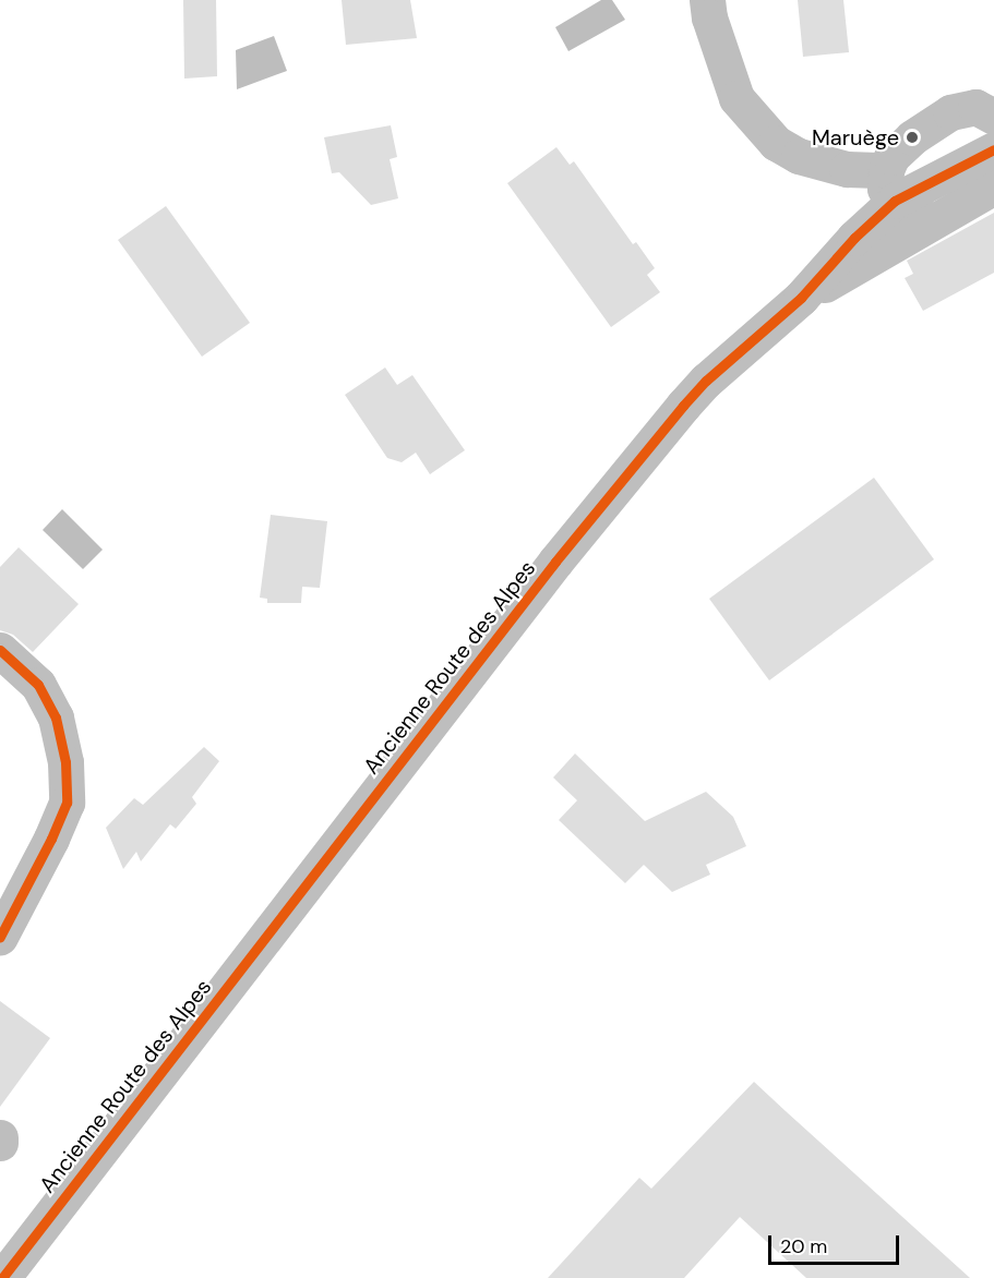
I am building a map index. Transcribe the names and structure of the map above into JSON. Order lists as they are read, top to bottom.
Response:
{
  "streets": {
    "main road": ["Ancienne Route des Alpes"]
  },
  "places": ["Maruège"],
  "scale_bar": "20 m"
}
